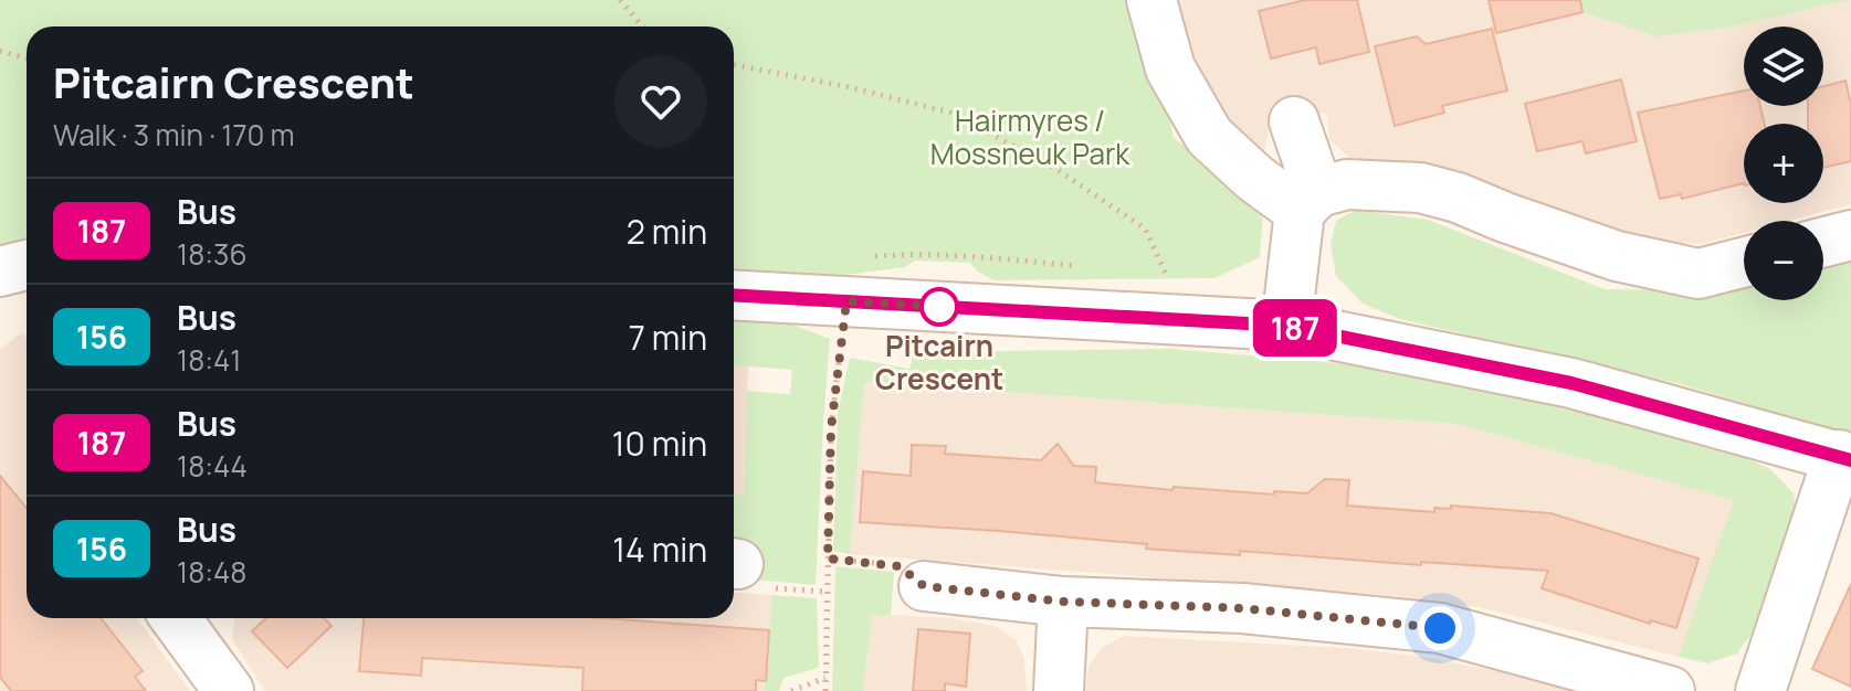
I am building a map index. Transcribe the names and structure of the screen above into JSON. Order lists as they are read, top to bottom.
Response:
{
  "parks": ["Hairmyres / Mossneuk Park"],
  "places": ["Pitcairn Crescent"],
  "lines": ["bus line 187"],
  "page": {
    "on_map": "187",
    "map_buttons": ["+", "−"],
    "heading": ["Pitcairn Crescent", "Walk · 3 min · 170 m"],
    "list": [
      {
        "mark": "187",
        "name": "Bus",
        "note": "18:36",
        "value": "2 min"
      },
      {
        "mark": "156",
        "name": "Bus",
        "note": "18:41",
        "value": "7 min"
      },
      {
        "mark": "187",
        "name": "Bus",
        "note": "18:44",
        "value": "10 min"
      },
      {
        "mark": "156",
        "name": "Bus",
        "note": "18:48",
        "value": "14 min"
      }
    ]
  }
}
